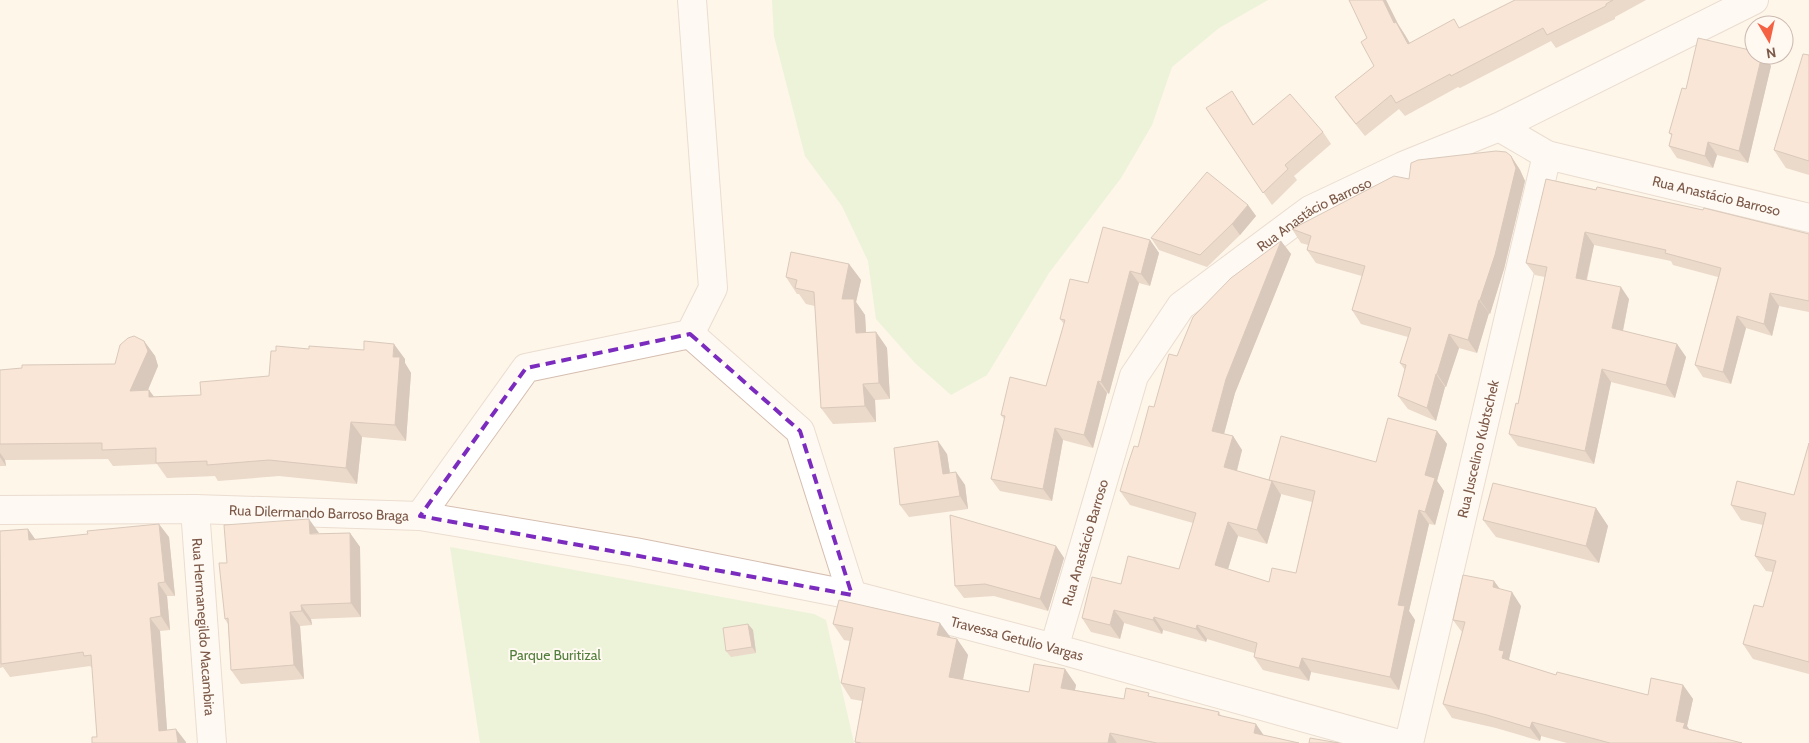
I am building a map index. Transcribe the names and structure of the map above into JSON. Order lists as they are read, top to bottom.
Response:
{
  "streets": {
    "street": [
      "Rua Anastácio Barroso",
      "Rua Juscelino Kubtschek",
      "Rua Dilermando Barroso Braga",
      "Rua Hermanegildo Macambira",
      "Travessa Getulio Vargas"
    ]
  },
  "crossings": [
    ["Rua Anastácio Barroso", "Rua Juscelino Kubtschek"],
    ["Rua Anastácio Barroso", "Travessa Getulio Vargas"],
    ["Rua Dilermando Barroso Braga", "Rua Hermanegildo Macambira"],
    ["Rua Dilermando Barroso Braga", "Travessa Getulio Vargas"]
  ],
  "parks": ["Parque Buritizal"],
  "north": "bottom"
}
